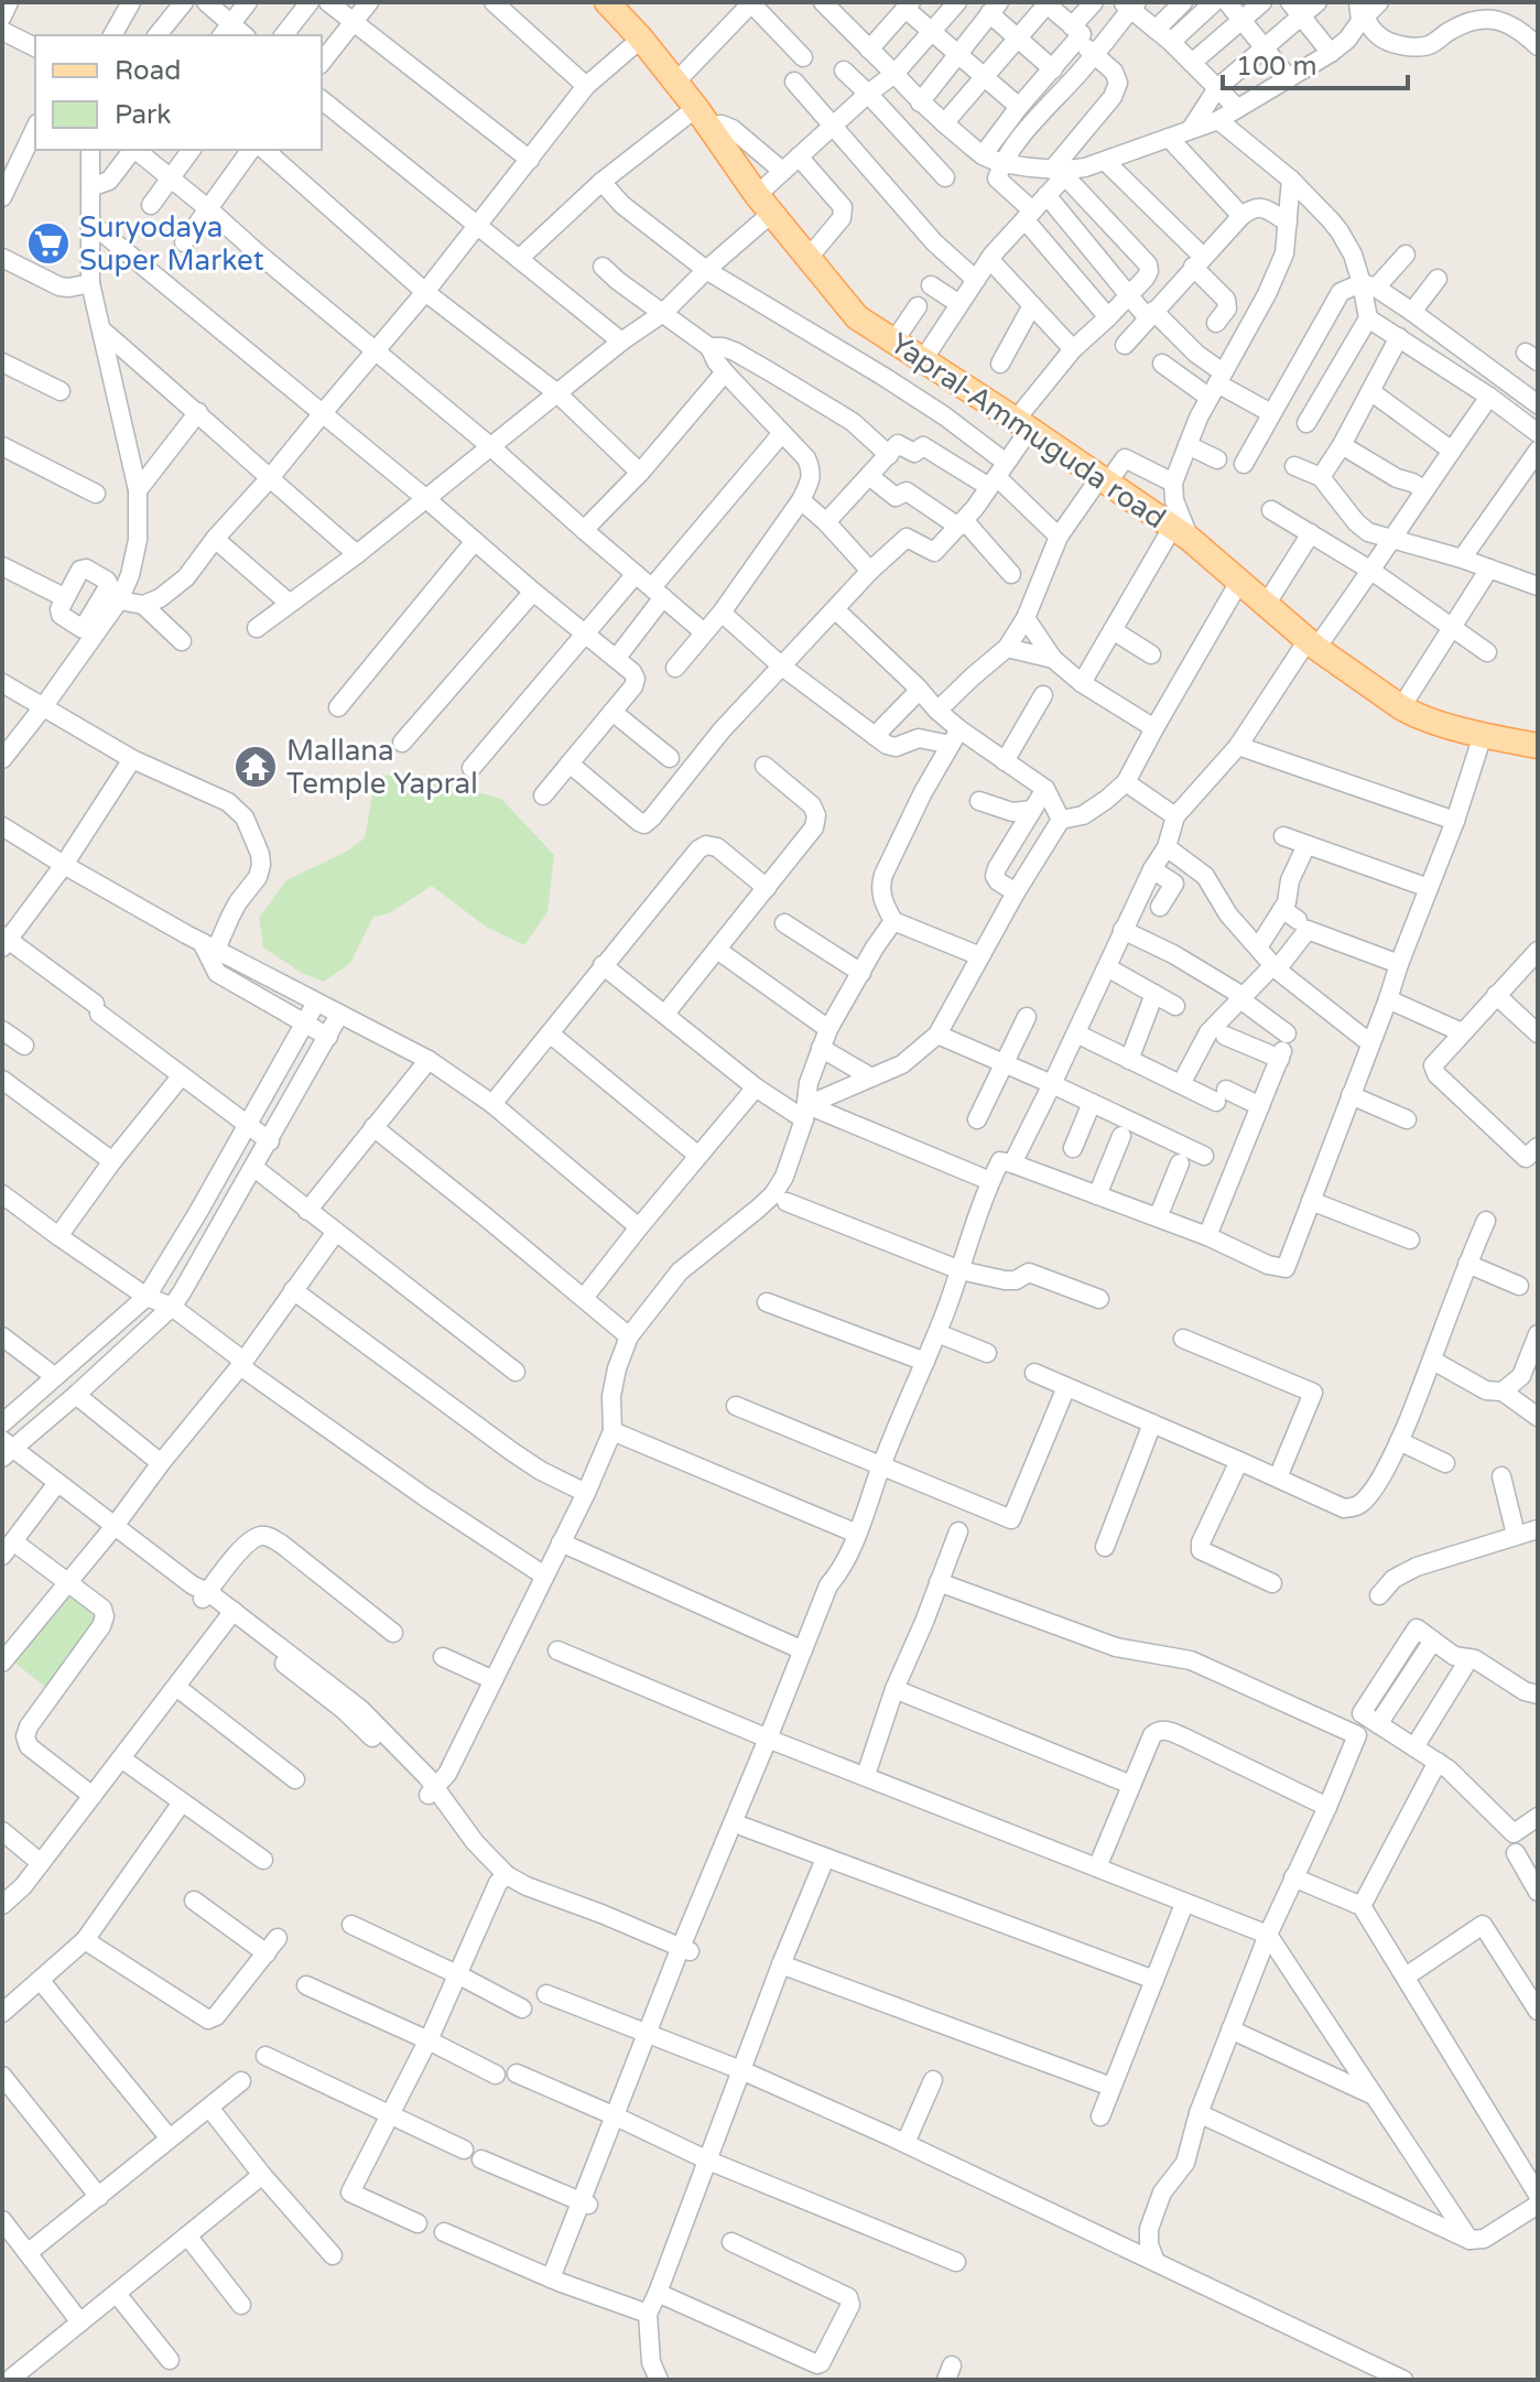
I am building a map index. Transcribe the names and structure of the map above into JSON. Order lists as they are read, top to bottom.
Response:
{
  "streets": {
    "main road": ["Yapral-Ammuguda road"]
  },
  "places": {
    "supermarket": ["Suryodaya Super Market"],
    "temple": ["Mallana Temple Yapral"]
  },
  "legend": ["Road", "Park"],
  "scale_bar": "100 m"
}
